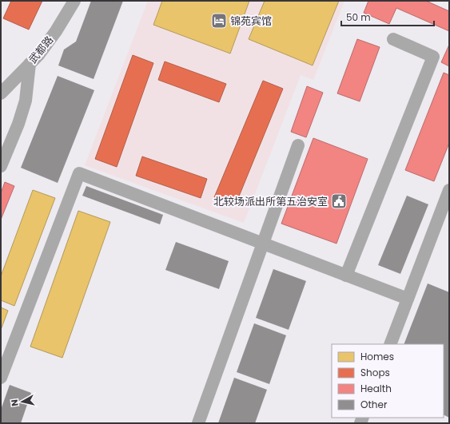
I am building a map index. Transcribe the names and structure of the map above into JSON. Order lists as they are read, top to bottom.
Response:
{
  "streets": {
    "street": ["武都路"]
  },
  "places": {
    "hotel": ["锦苑宾馆"],
    "public building": ["北较场派出所第五治安室"]
  },
  "legend": [
    "Homes",
    "Shops",
    "Health",
    "Other"
  ],
  "scale_bar": "50 m",
  "north": "left"
}
